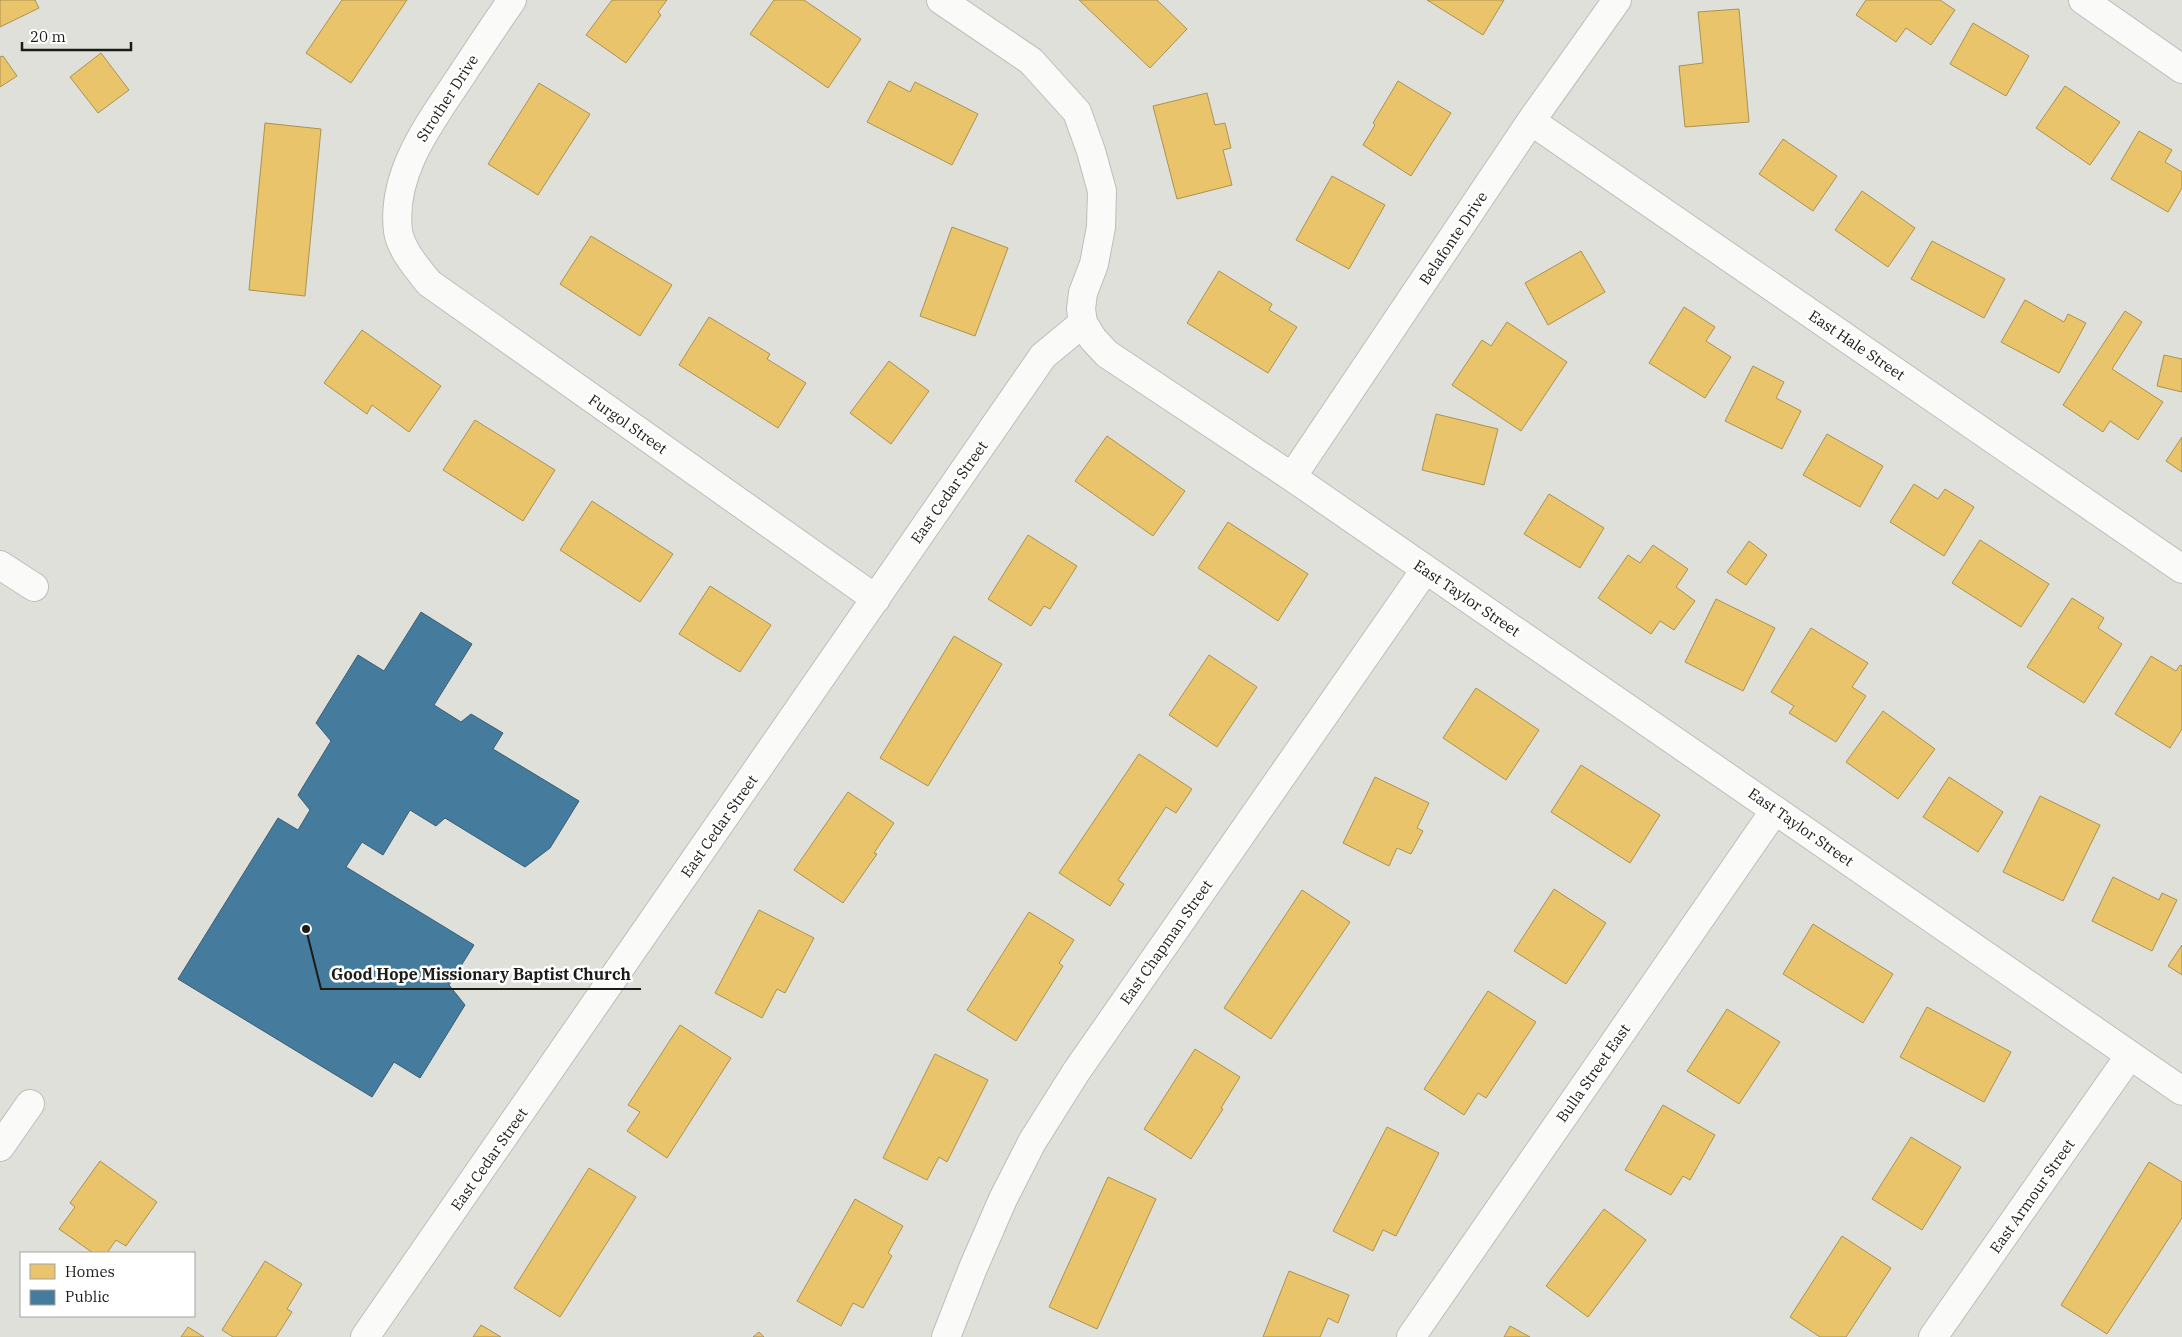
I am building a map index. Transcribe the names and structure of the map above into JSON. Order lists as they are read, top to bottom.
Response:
{
  "streets": {
    "street": [
      "Strother Drive",
      "Belafonte Drive",
      "East Hale Street",
      "Furgol Street",
      "East Cedar Street",
      "East Taylor Street",
      "East Chapman Street",
      "Bulla Street East",
      "East Armour Street"
    ]
  },
  "crossings": [
    ["Strother Drive", "Furgol Street"],
    ["Belafonte Drive", "East Hale Street"],
    ["Belafonte Drive", "East Taylor Street"],
    ["Furgol Street", "East Cedar Street"],
    ["East Cedar Street", "East Taylor Street"],
    ["East Taylor Street", "East Chapman Street"],
    ["East Taylor Street", "Bulla Street East"],
    ["East Taylor Street", "East Armour Street"]
  ],
  "places": ["Good Hope Missionary Baptist Church"],
  "legend": ["Homes", "Public"],
  "scale_bar": "20 m"
}
